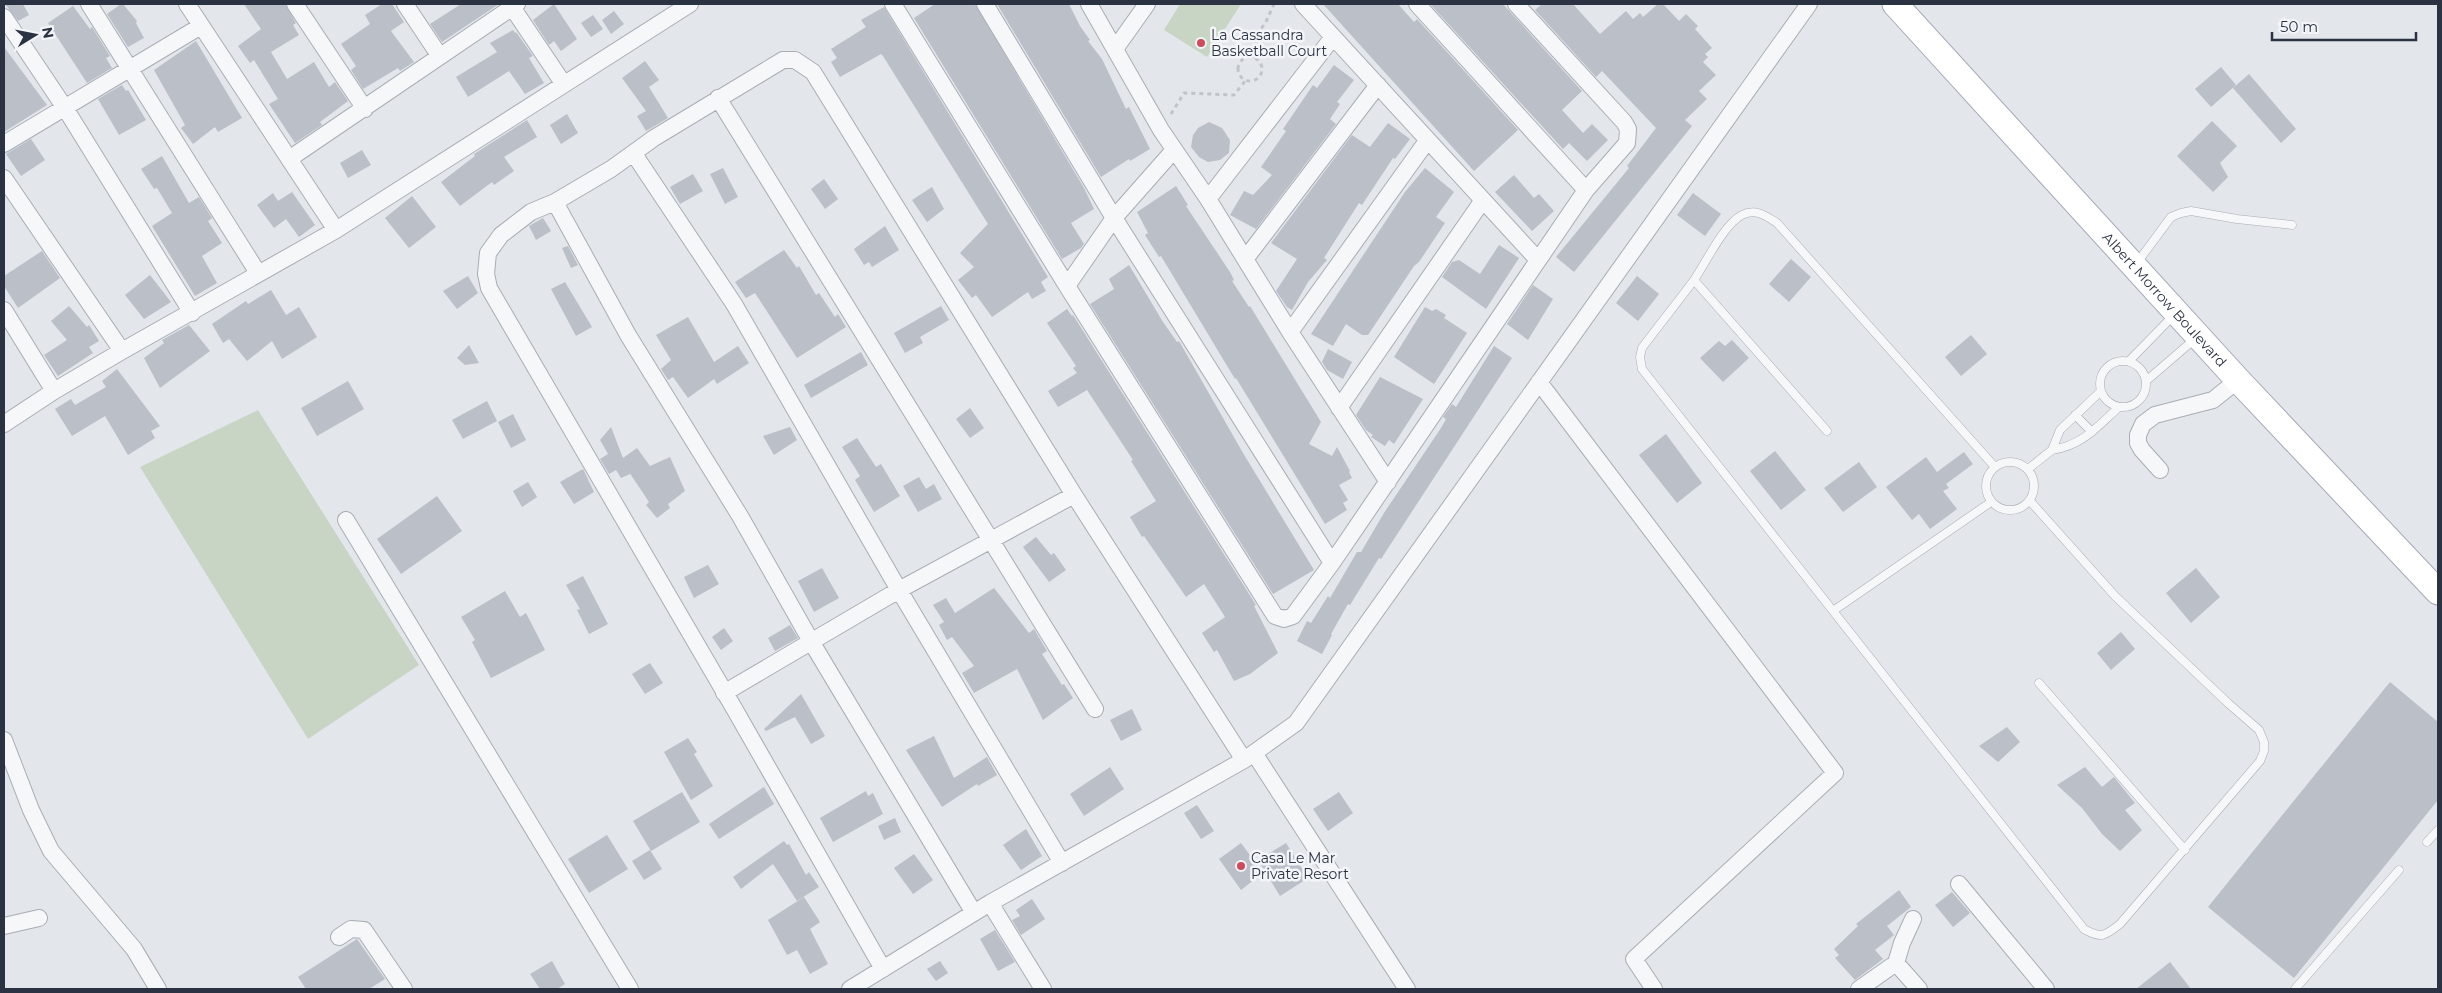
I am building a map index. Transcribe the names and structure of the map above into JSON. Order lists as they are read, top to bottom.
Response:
{
  "streets": {
    "main road": ["Albert Morrow Boulevard"]
  },
  "places": ["La Cassandra Basketball Court", "Casa Le Mar Private Resort"],
  "scale_bar": "50 m",
  "north": "right"
}
